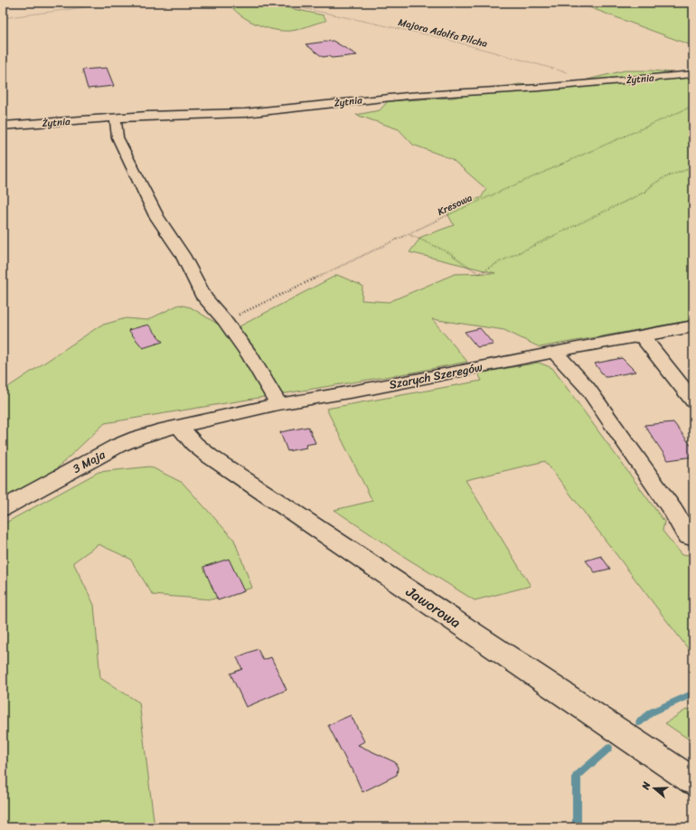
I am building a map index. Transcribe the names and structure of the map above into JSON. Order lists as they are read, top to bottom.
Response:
{
  "streets": {
    "street": [
      "Żytnia",
      "Szarych Szeregów",
      "3 Maja",
      "Jaworowa"
    ],
    "path": ["Majora Adolfa Pilcha", "Kresowa"]
  },
  "crossings": [
    ["Szarych Szeregów", "3 Maja"],
    ["Szarych Szeregów", "Jaworowa"],
    ["3 Maja", "Jaworowa"]
  ],
  "north": "left"
}
